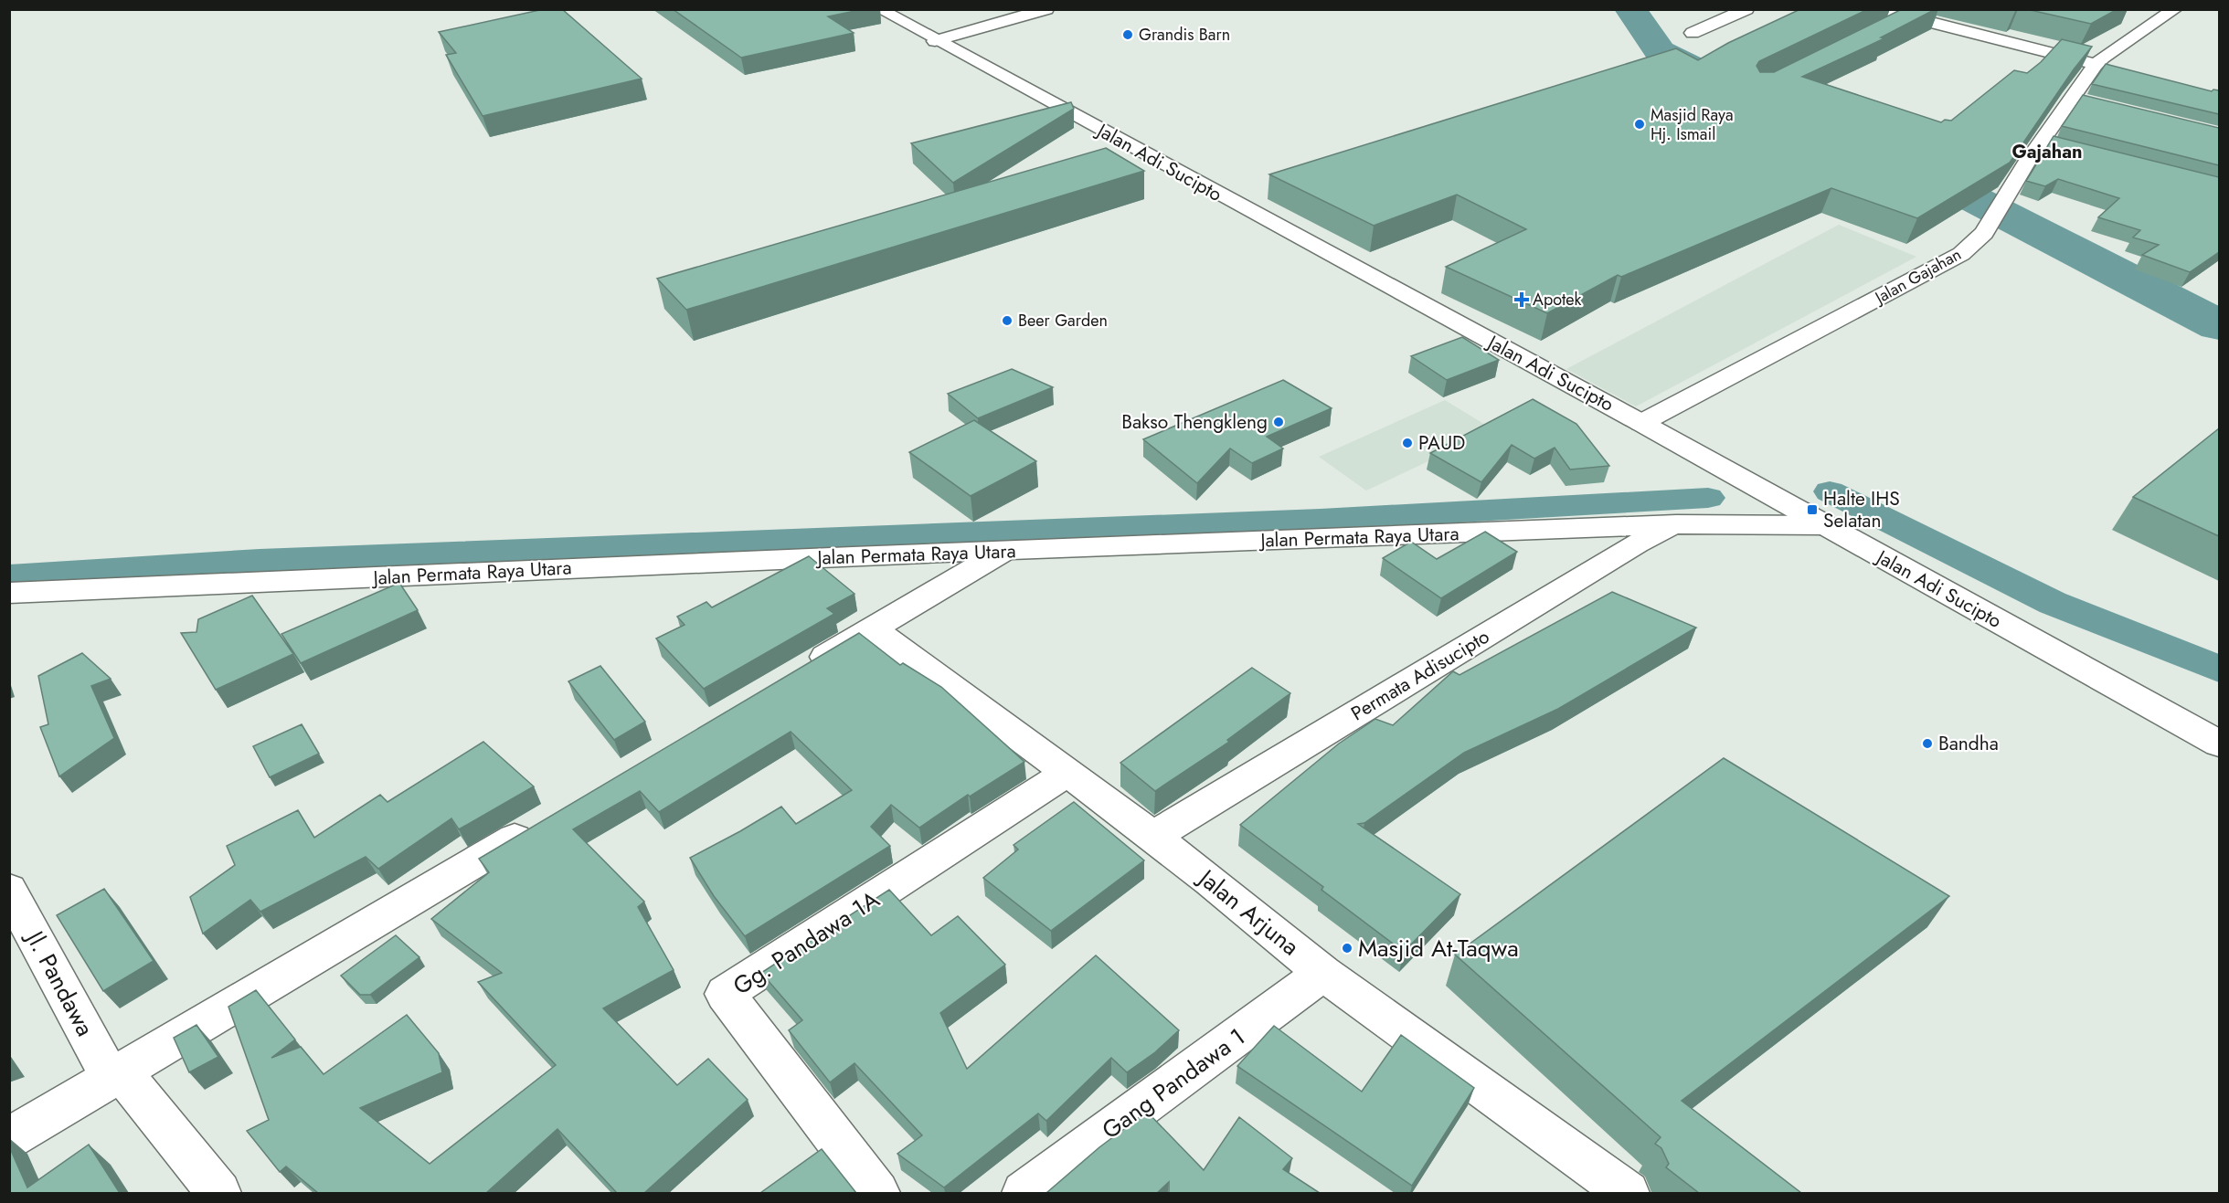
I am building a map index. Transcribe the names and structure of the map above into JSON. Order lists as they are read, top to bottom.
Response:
{
  "streets": {
    "main road": [
      "Jalan Adi Sucipto",
      "Jalan Gajahan",
      "Jalan Permata Raya Utara",
      "Permata Adisucipto",
      "Jalan Arjuna",
      "Gg. Pandawa 1A",
      "Jl. Pandawa",
      "Gang Pandawa 1"
    ]
  },
  "crossings": [
    ["Jalan Adi Sucipto", "Jalan Gajahan"],
    ["Jalan Adi Sucipto", "Jalan Permata Raya Utara"],
    ["Jalan Permata Raya Utara", "Permata Adisucipto"],
    ["Jalan Arjuna", "Gg. Pandawa 1A"],
    ["Jalan Arjuna", "Gang Pandawa 1"]
  ],
  "districts": ["Gajahan"],
  "places": {
    "other": [
      "Grandis Barn",
      "Masjid Raya Hj. Ismail",
      "Beer Garden",
      "Bakso Thengkleng",
      "PAUD",
      "Bandha",
      "Masjid At-Taqwa"
    ],
    "health": ["Apotek"],
    "transit": ["Halte IHS Selatan"]
  }
}
